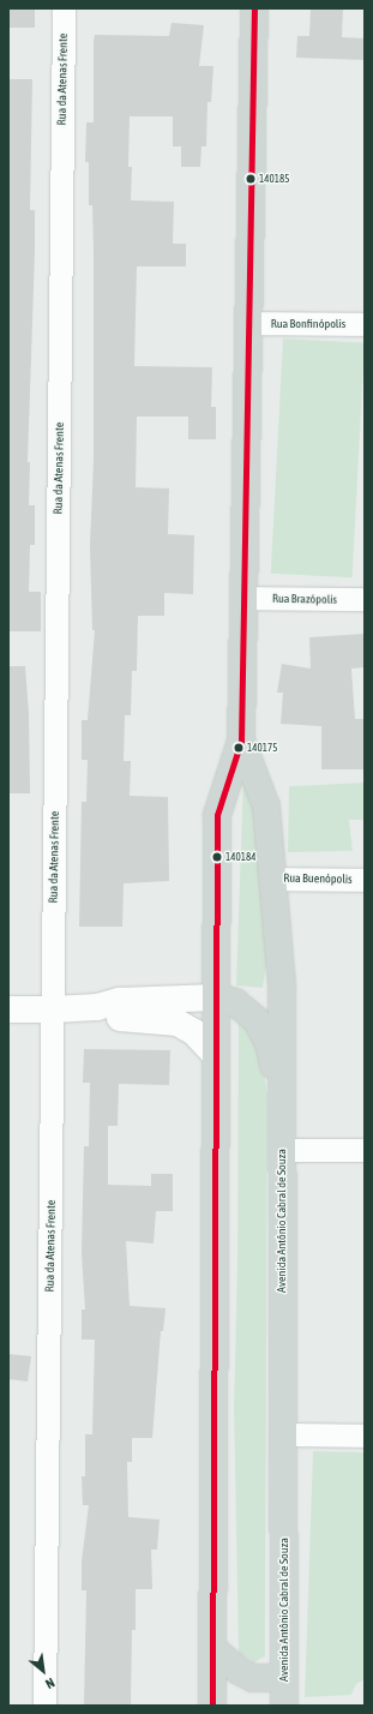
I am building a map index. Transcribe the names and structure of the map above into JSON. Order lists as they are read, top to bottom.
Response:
{
  "streets": {
    "main road": ["Avenida Antônio Cabral de Souza"],
    "street": [
      "Rua da Atenas Frente",
      "Rua Bonfinópolis",
      "Rua Brazópolis",
      "Rua Buenópolis"
    ]
  },
  "crossings": [
    ["Rua Bonfinópolis", "Avenida Antônio Cabral de Souza"],
    ["Rua Brazópolis", "Avenida Antônio Cabral de Souza"],
    ["Rua Buenópolis", "Avenida Antônio Cabral de Souza"]
  ],
  "places": ["140185", "140175", "140184"],
  "north": "bottom right"
}
